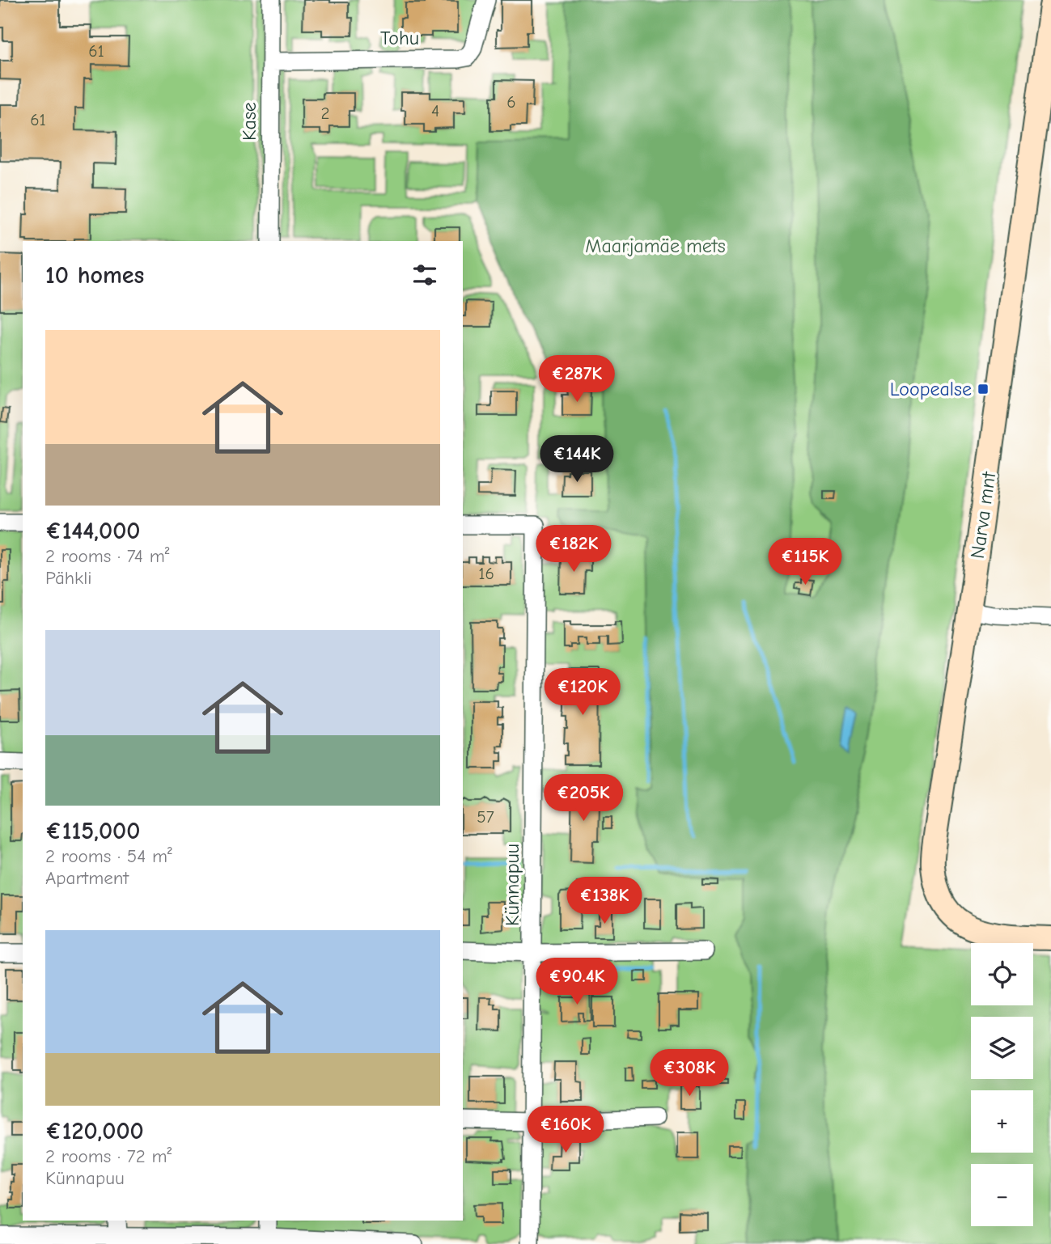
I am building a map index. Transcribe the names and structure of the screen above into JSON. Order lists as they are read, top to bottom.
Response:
{
  "streets": {
    "main road": ["Narva mnt"],
    "street": ["Tohu", "Kase", "Künnapuu"]
  },
  "crossings": [
    ["Tohu", "Kase"]
  ],
  "parks": ["Maarjamäe mets"],
  "places": {
    "transit": ["Loopealse"]
  },
  "house_numbers": [
    "61",
    "6",
    "4",
    "2",
    "61",
    "16",
    "57"
  ],
  "page": {
    "heading": "10 homes",
    "list": [
      {
        "name": "€144,000",
        "note": "2 rooms · 74 m² · Pähkli"
      },
      {
        "name": "€115,000",
        "note": "2 rooms · 54 m² · Apartment"
      },
      {
        "name": "€120,000",
        "note": "2 rooms · 72 m² · Künnapuu"
      }
    ],
    "price": [
      "€287K",
      "€144K",
      "€182K",
      "€115K",
      "€120K",
      "€205K",
      "€138K",
      "€90.4K",
      "€308K",
      "€160K"
    ],
    "map_buttons": ["+", "−"]
  }
}
